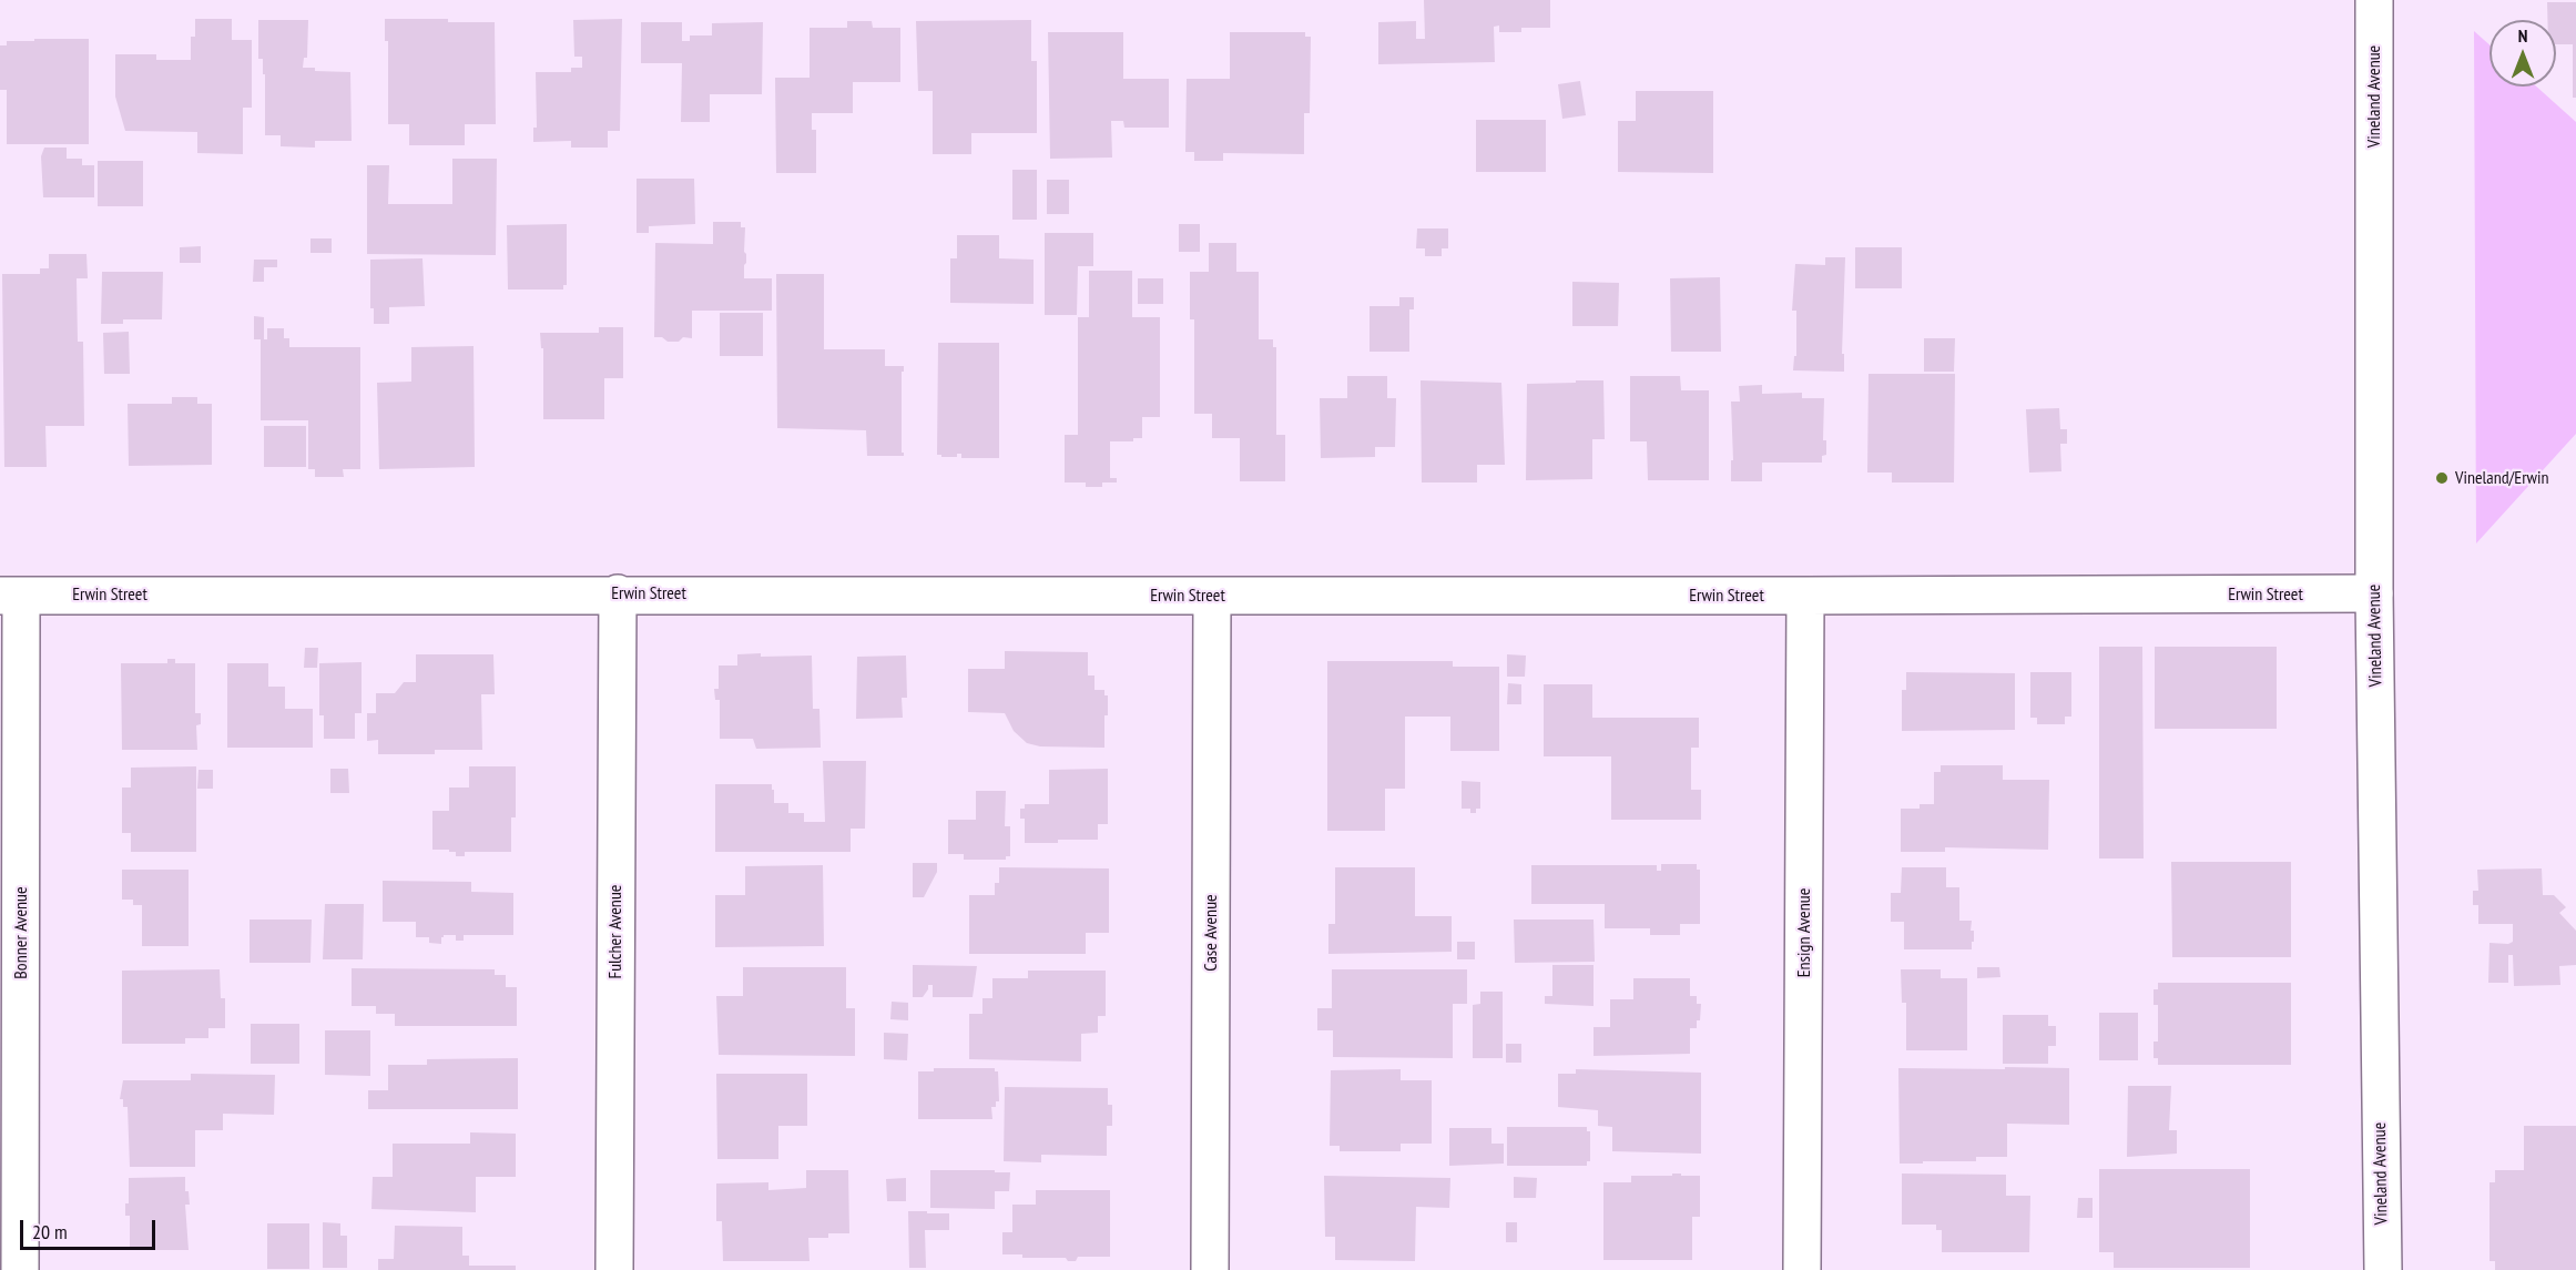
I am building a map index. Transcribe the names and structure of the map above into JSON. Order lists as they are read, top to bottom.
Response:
{
  "streets": {
    "street": [
      "Vineland Avenue",
      "Erwin Street",
      "Fulcher Avenue",
      "Bonner Avenue",
      "Case Avenue",
      "Ensign Avenue"
    ]
  },
  "crossings": [
    ["Vineland Avenue", "Erwin Street"],
    ["Erwin Street", "Fulcher Avenue"],
    ["Erwin Street", "Bonner Avenue"],
    ["Erwin Street", "Case Avenue"],
    ["Erwin Street", "Ensign Avenue"]
  ],
  "places": ["Vineland/Erwin"],
  "scale_bar": "20 m",
  "north": "top"
}
